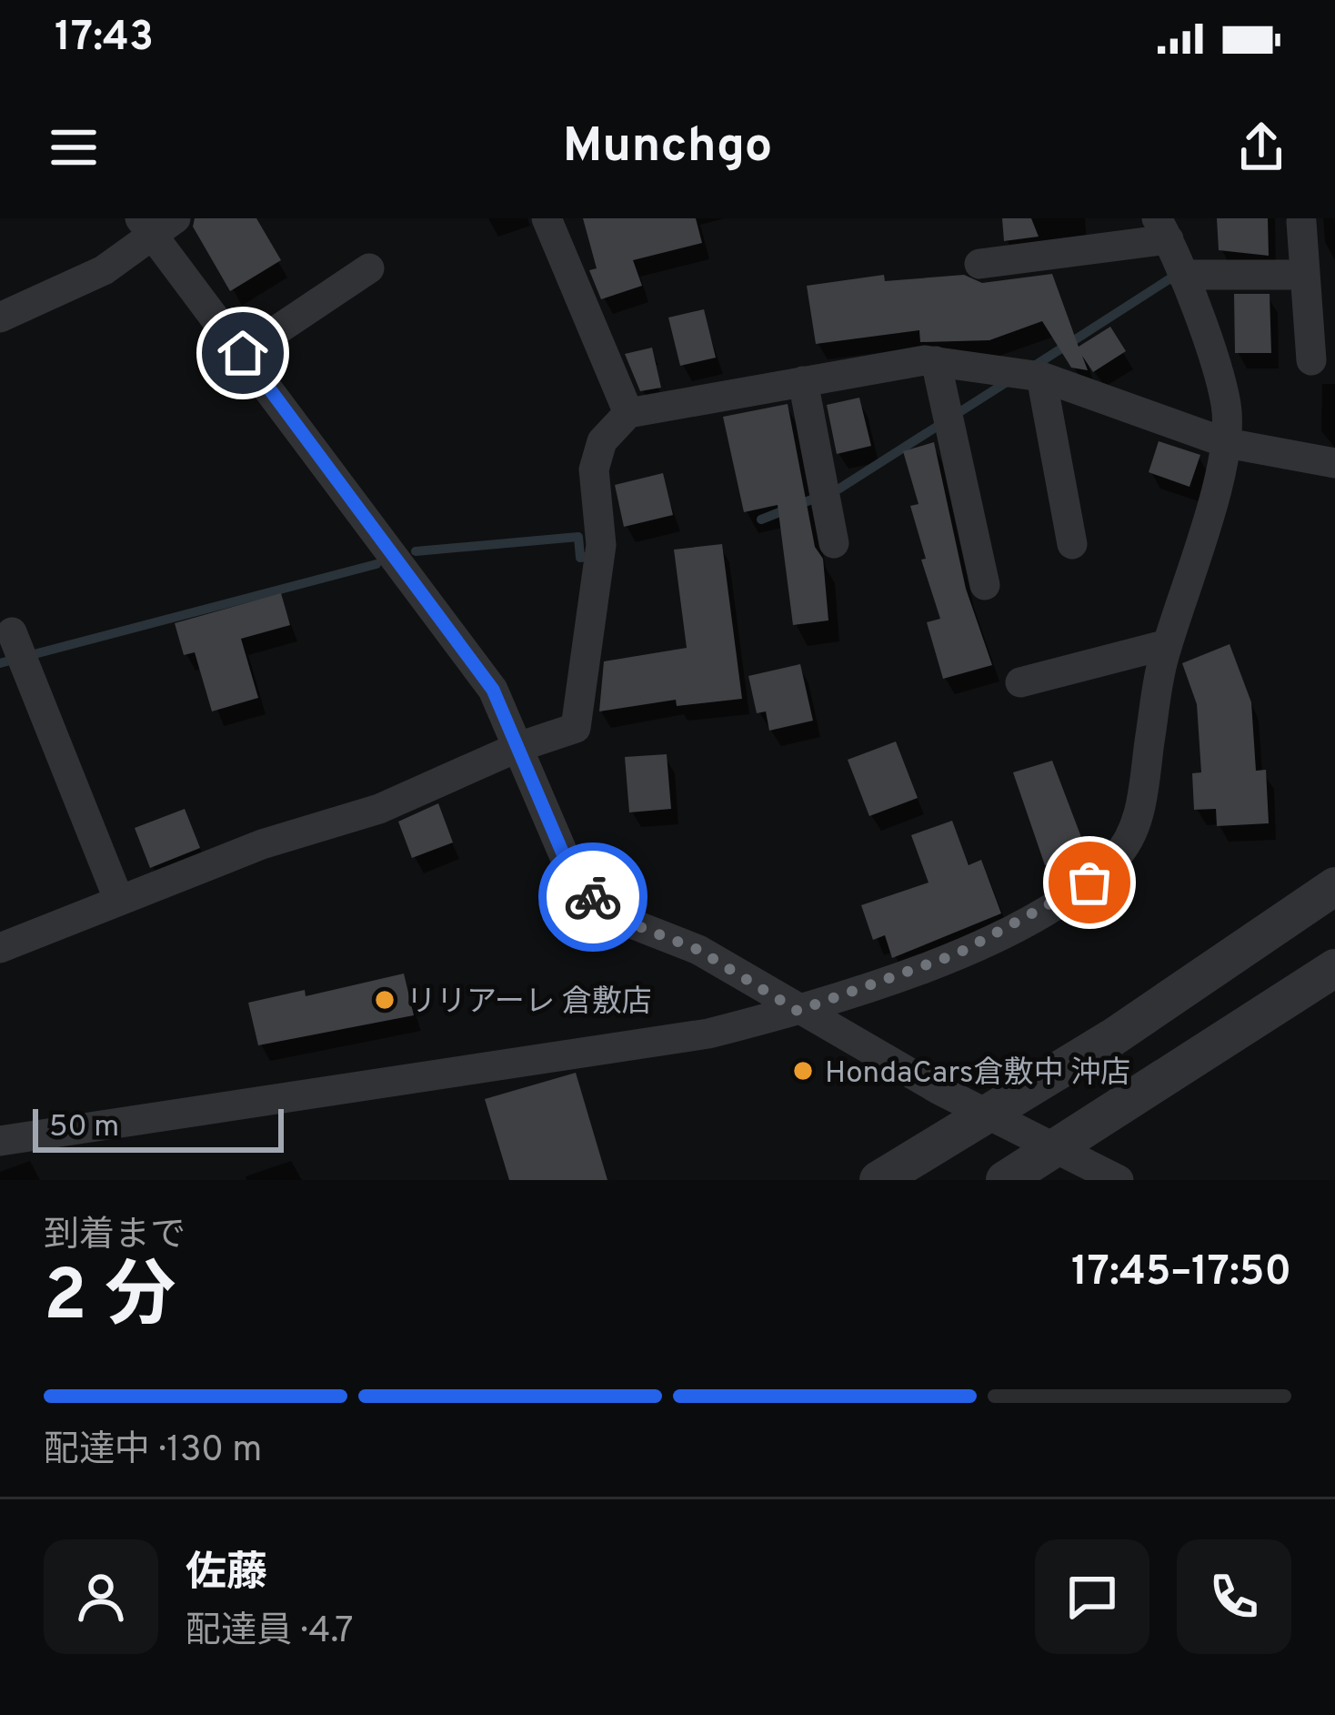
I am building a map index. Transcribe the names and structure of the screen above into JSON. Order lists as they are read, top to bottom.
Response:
{
  "places": ["リリアーレ 倉敷店", "HondaCars倉敷中 沖店"],
  "scale_bar": "50 m",
  "page": {
    "status": "17:43",
    "header": "Munchgo",
    "scale": "50 m",
    "heading": ["2 分", "到着まで", "17:45–17:50"],
    "panel": ["佐藤", "配達員 · 4.7"],
    "bar": "配達中 · 130 m"
  }
}
